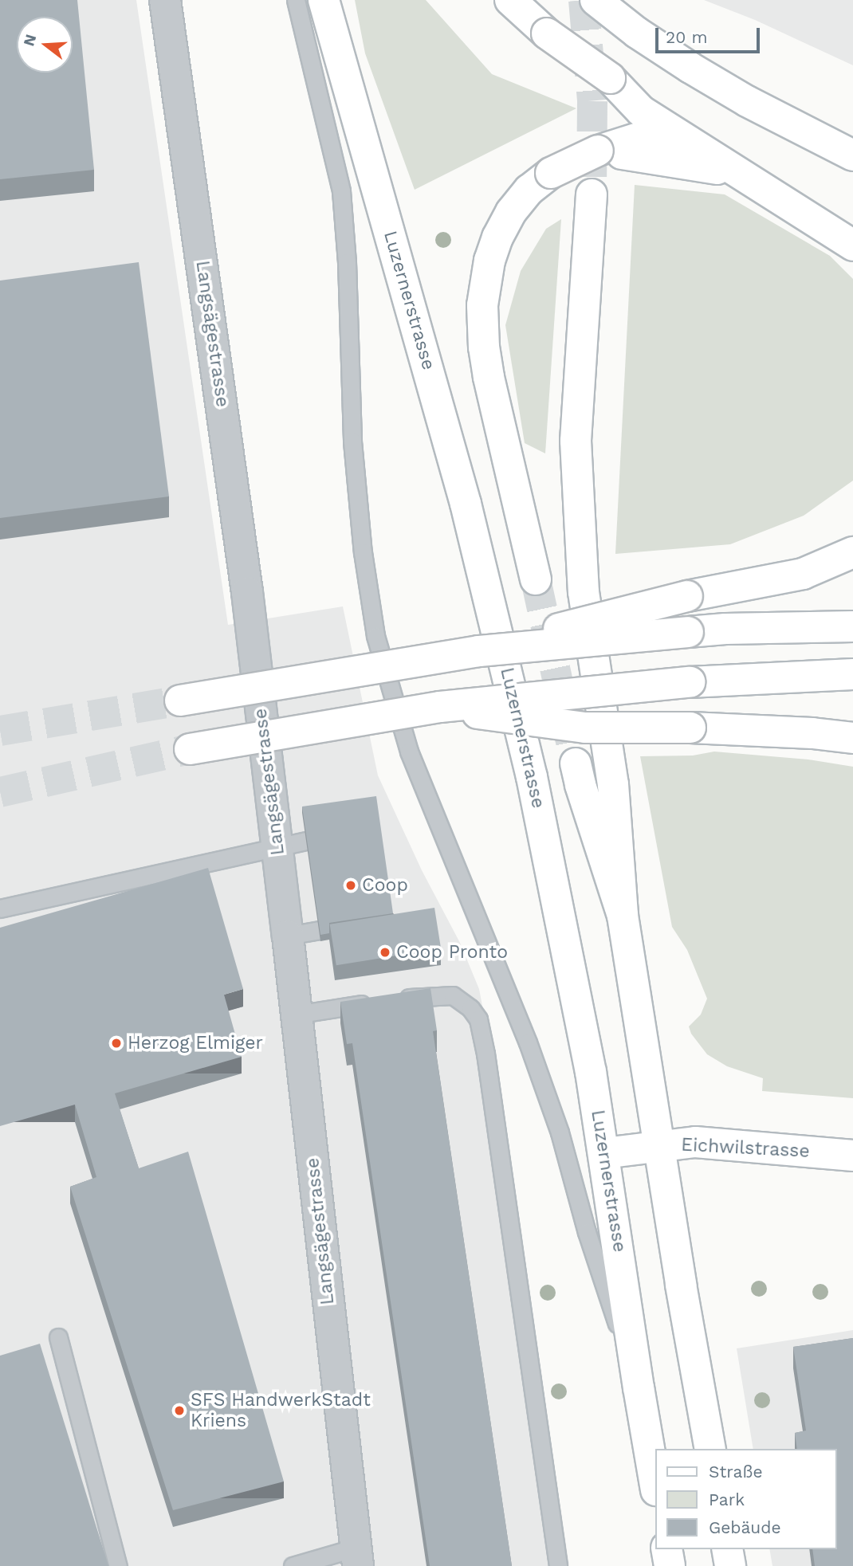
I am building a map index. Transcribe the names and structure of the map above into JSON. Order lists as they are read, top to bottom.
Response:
{
  "streets": {
    "main road": ["Luzernerstrasse", "Eichwilstrasse"],
    "street": ["Langsägestrasse"]
  },
  "crossings": [
    ["Luzernerstrasse", "Eichwilstrasse"]
  ],
  "places": [
    "Coop",
    "Coop Pronto",
    "Herzog Elmiger",
    "SFS HandwerkStadt Kriens"
  ],
  "legend": ["Straße", "Park", "Gebäude"],
  "scale_bar": "20 m",
  "north": "left"
}
